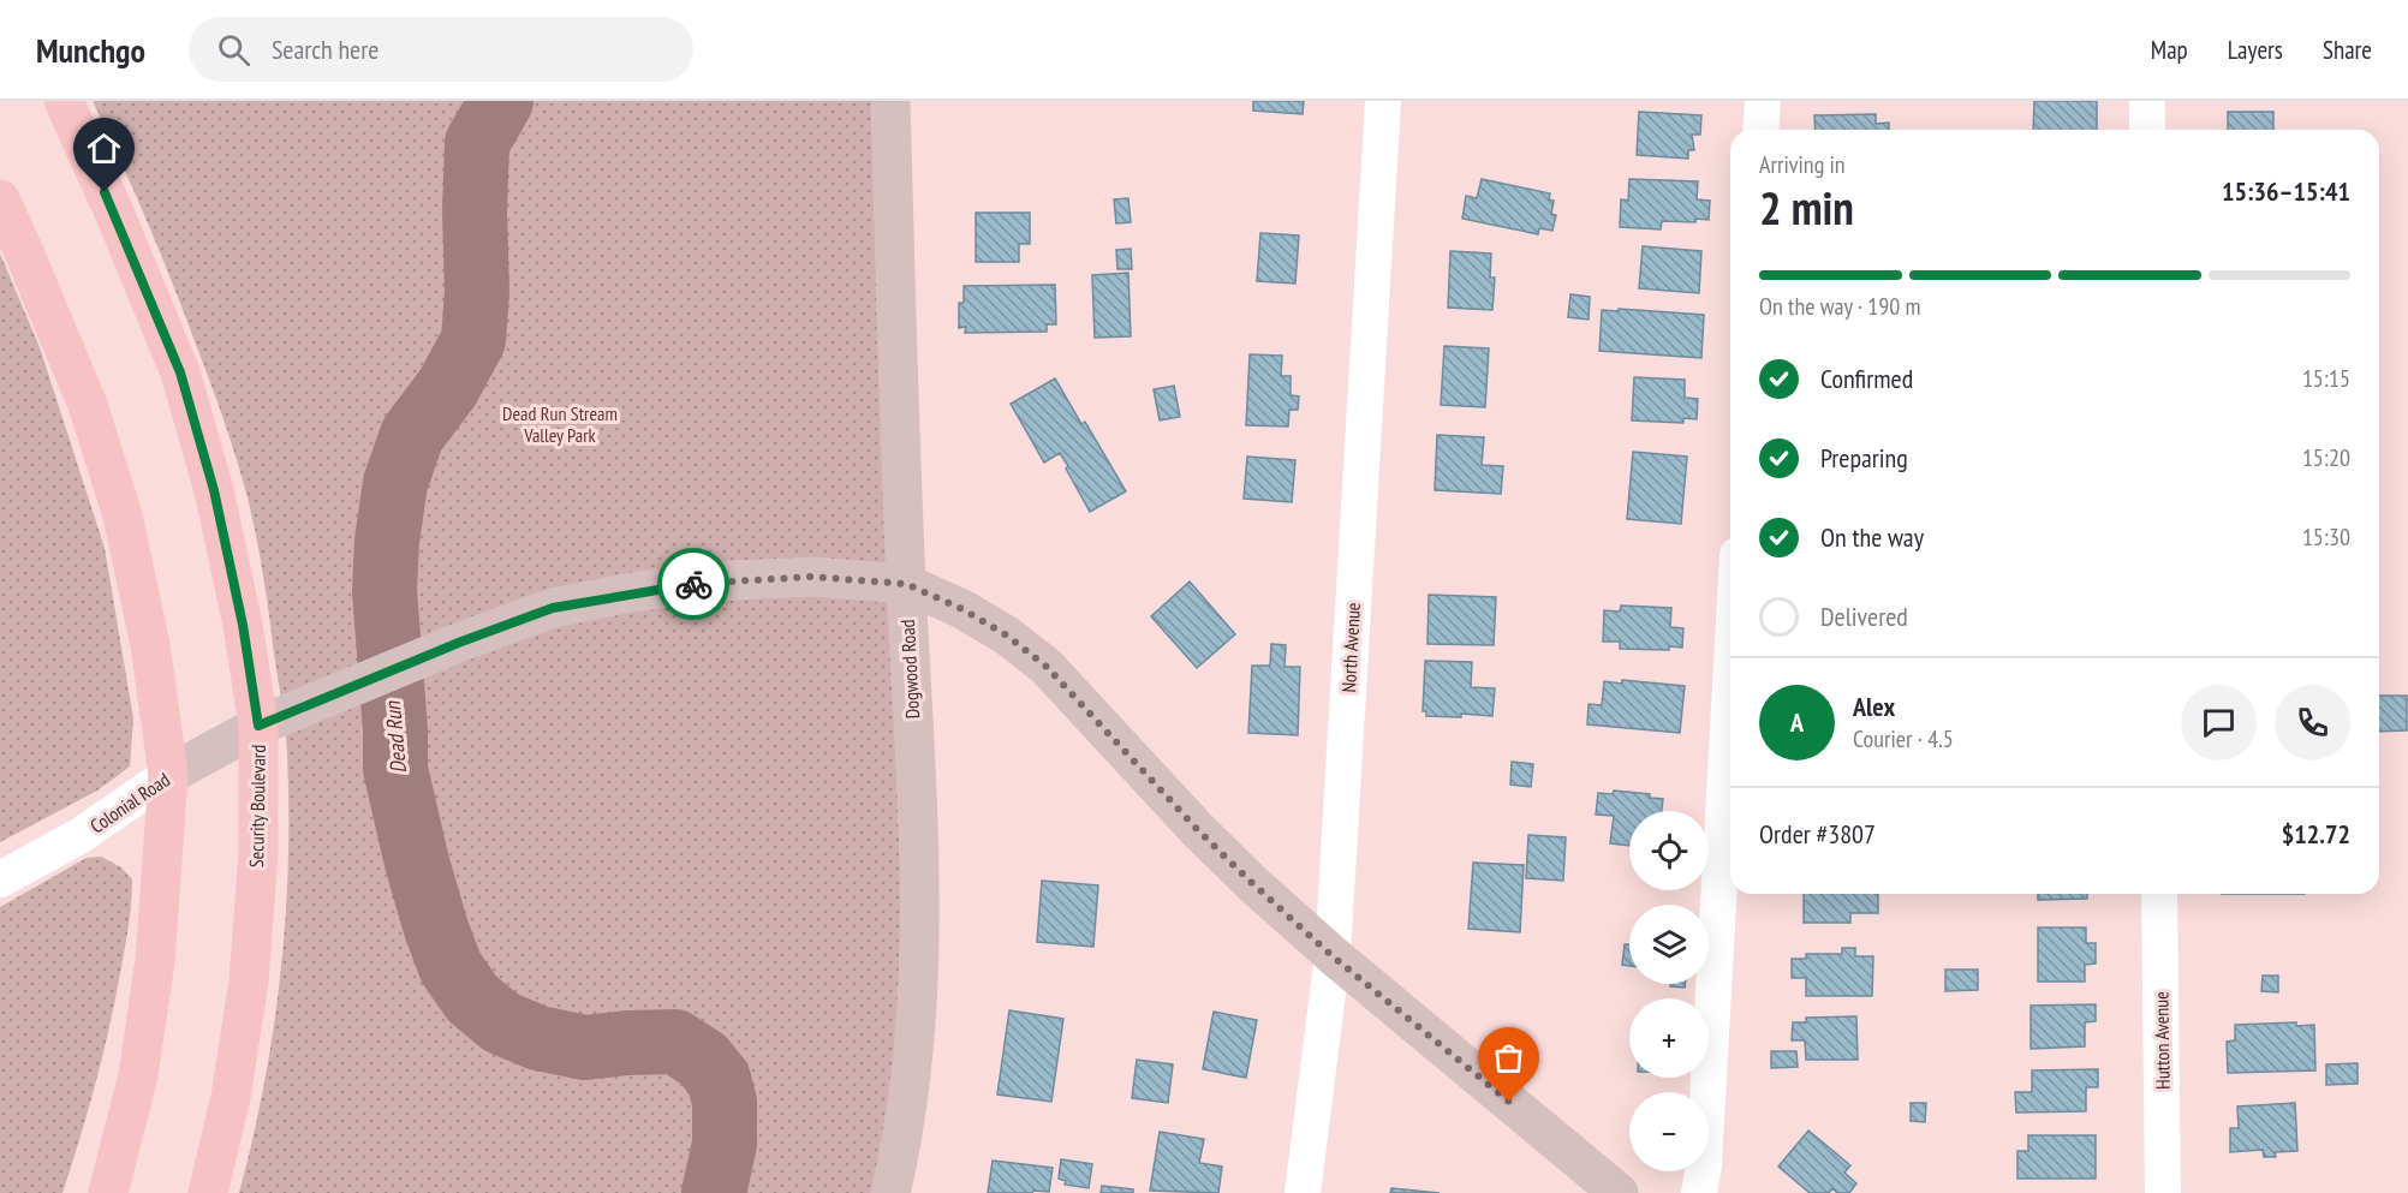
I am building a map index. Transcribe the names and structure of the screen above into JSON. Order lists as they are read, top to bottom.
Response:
{
  "streets": {
    "main road": ["Dogwood Road", "Colonial Road", "Security Boulevard"],
    "street": ["North Avenue", "Hutton Avenue"]
  },
  "crossings": [
    ["North Avenue", "Colonial Road"],
    ["Dogwood Road", "Colonial Road"],
    ["Colonial Road", "Security Boulevard"]
  ],
  "water": ["Dead Run"],
  "parks": ["Dead Run Stream Valley Park"],
  "page": {
    "header": "Munchgo",
    "search": "Search here",
    "nav": ["Map", "Layers", "Share"],
    "heading": ["2 min", "Arriving in", "15:36–15:41"],
    "panel": [
      "Alex",
      "Courier · 4.5",
      "Order #3807",
      "$12.72"
    ],
    "bar": "On the way · 190 m",
    "list": [
      ["Confirmed", "15:15"],
      ["Preparing", "15:20"],
      ["On the way", "15:30"],
      "Delivered"
    ],
    "round": "A",
    "map_buttons": ["+", "−"]
  }
}
